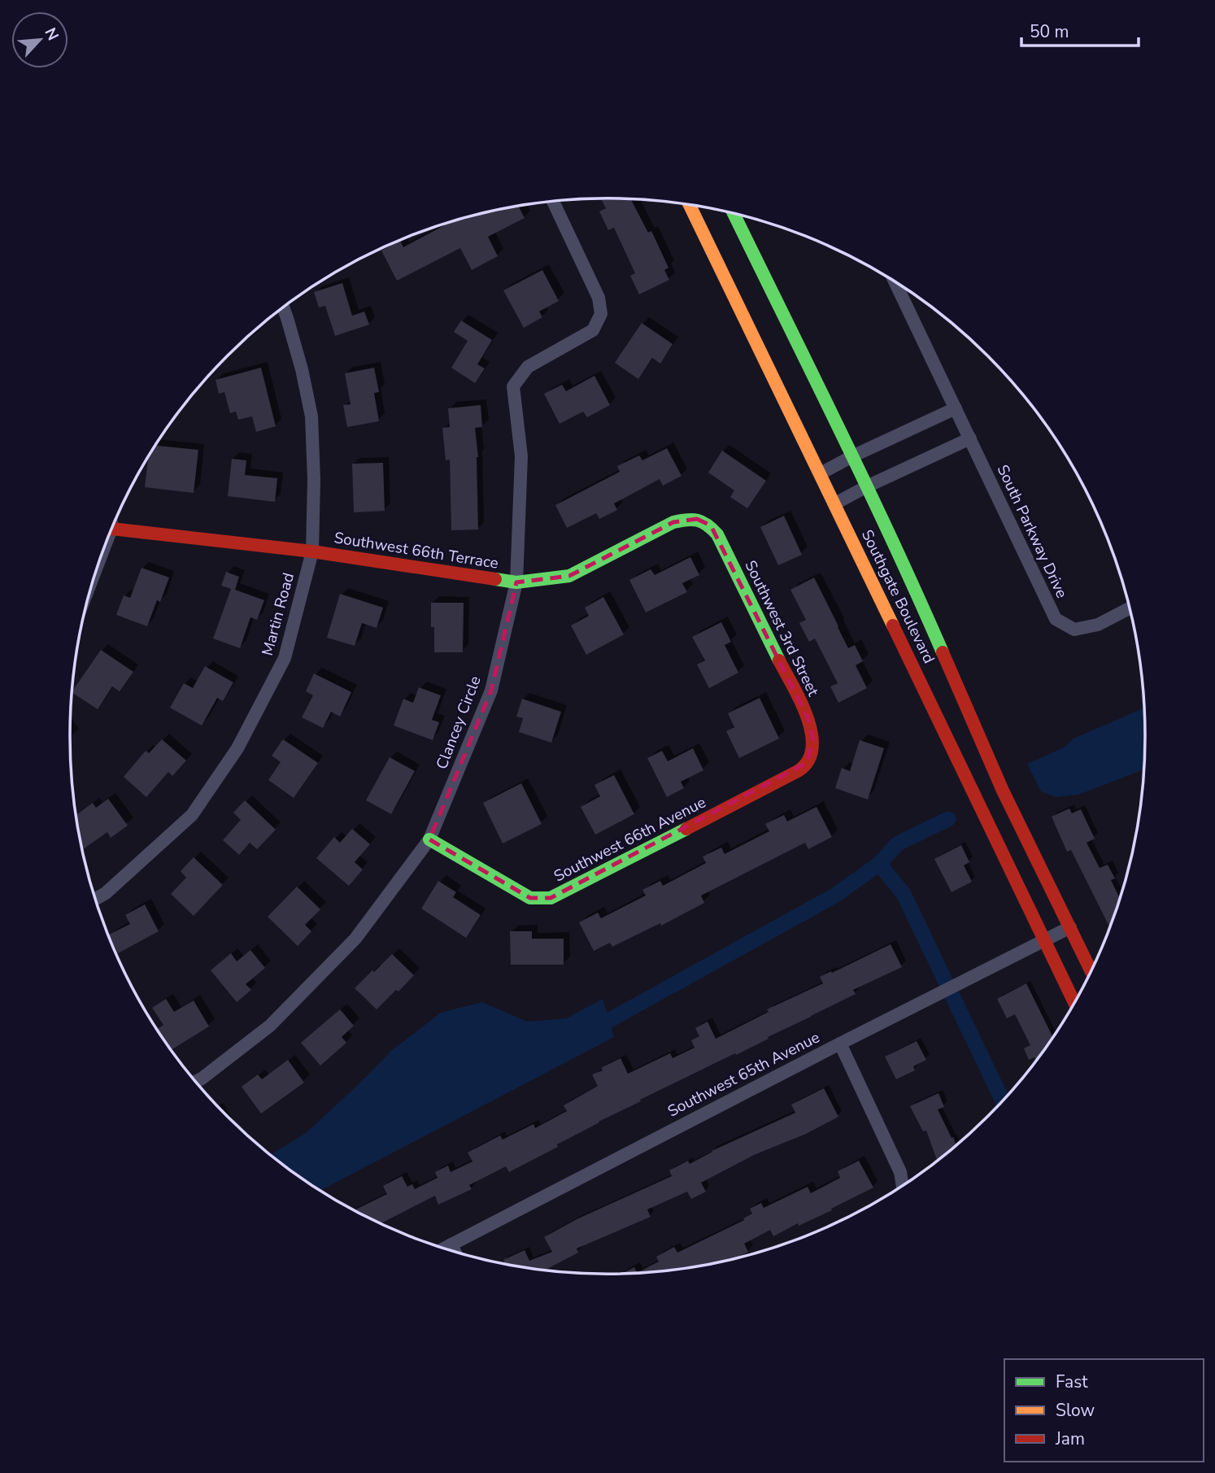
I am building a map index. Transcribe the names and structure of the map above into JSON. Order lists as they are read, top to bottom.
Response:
{
  "streets": {
    "main road": [
      "Southwest 66th Terrace",
      "Southgate Boulevard",
      "Southwest 3rd Street",
      "Southwest 66th Avenue"
    ],
    "street": [
      "South Parkway Drive",
      "Martin Road",
      "Clancey Circle",
      "Southwest 65th Avenue"
    ]
  },
  "crossings": [
    ["Southwest 66th Terrace", "Martin Road"],
    ["Southwest 66th Terrace", "Southwest 3rd Street"],
    ["Southwest 66th Terrace", "Clancey Circle"],
    ["Southgate Boulevard", "Southwest 65th Avenue"],
    ["Southwest 3rd Street", "Southwest 66th Avenue"],
    ["Clancey Circle", "Southwest 66th Avenue"]
  ],
  "legend": ["Fast", "Slow", "Jam"],
  "scale_bar": "50 m",
  "north": "top right"
}
